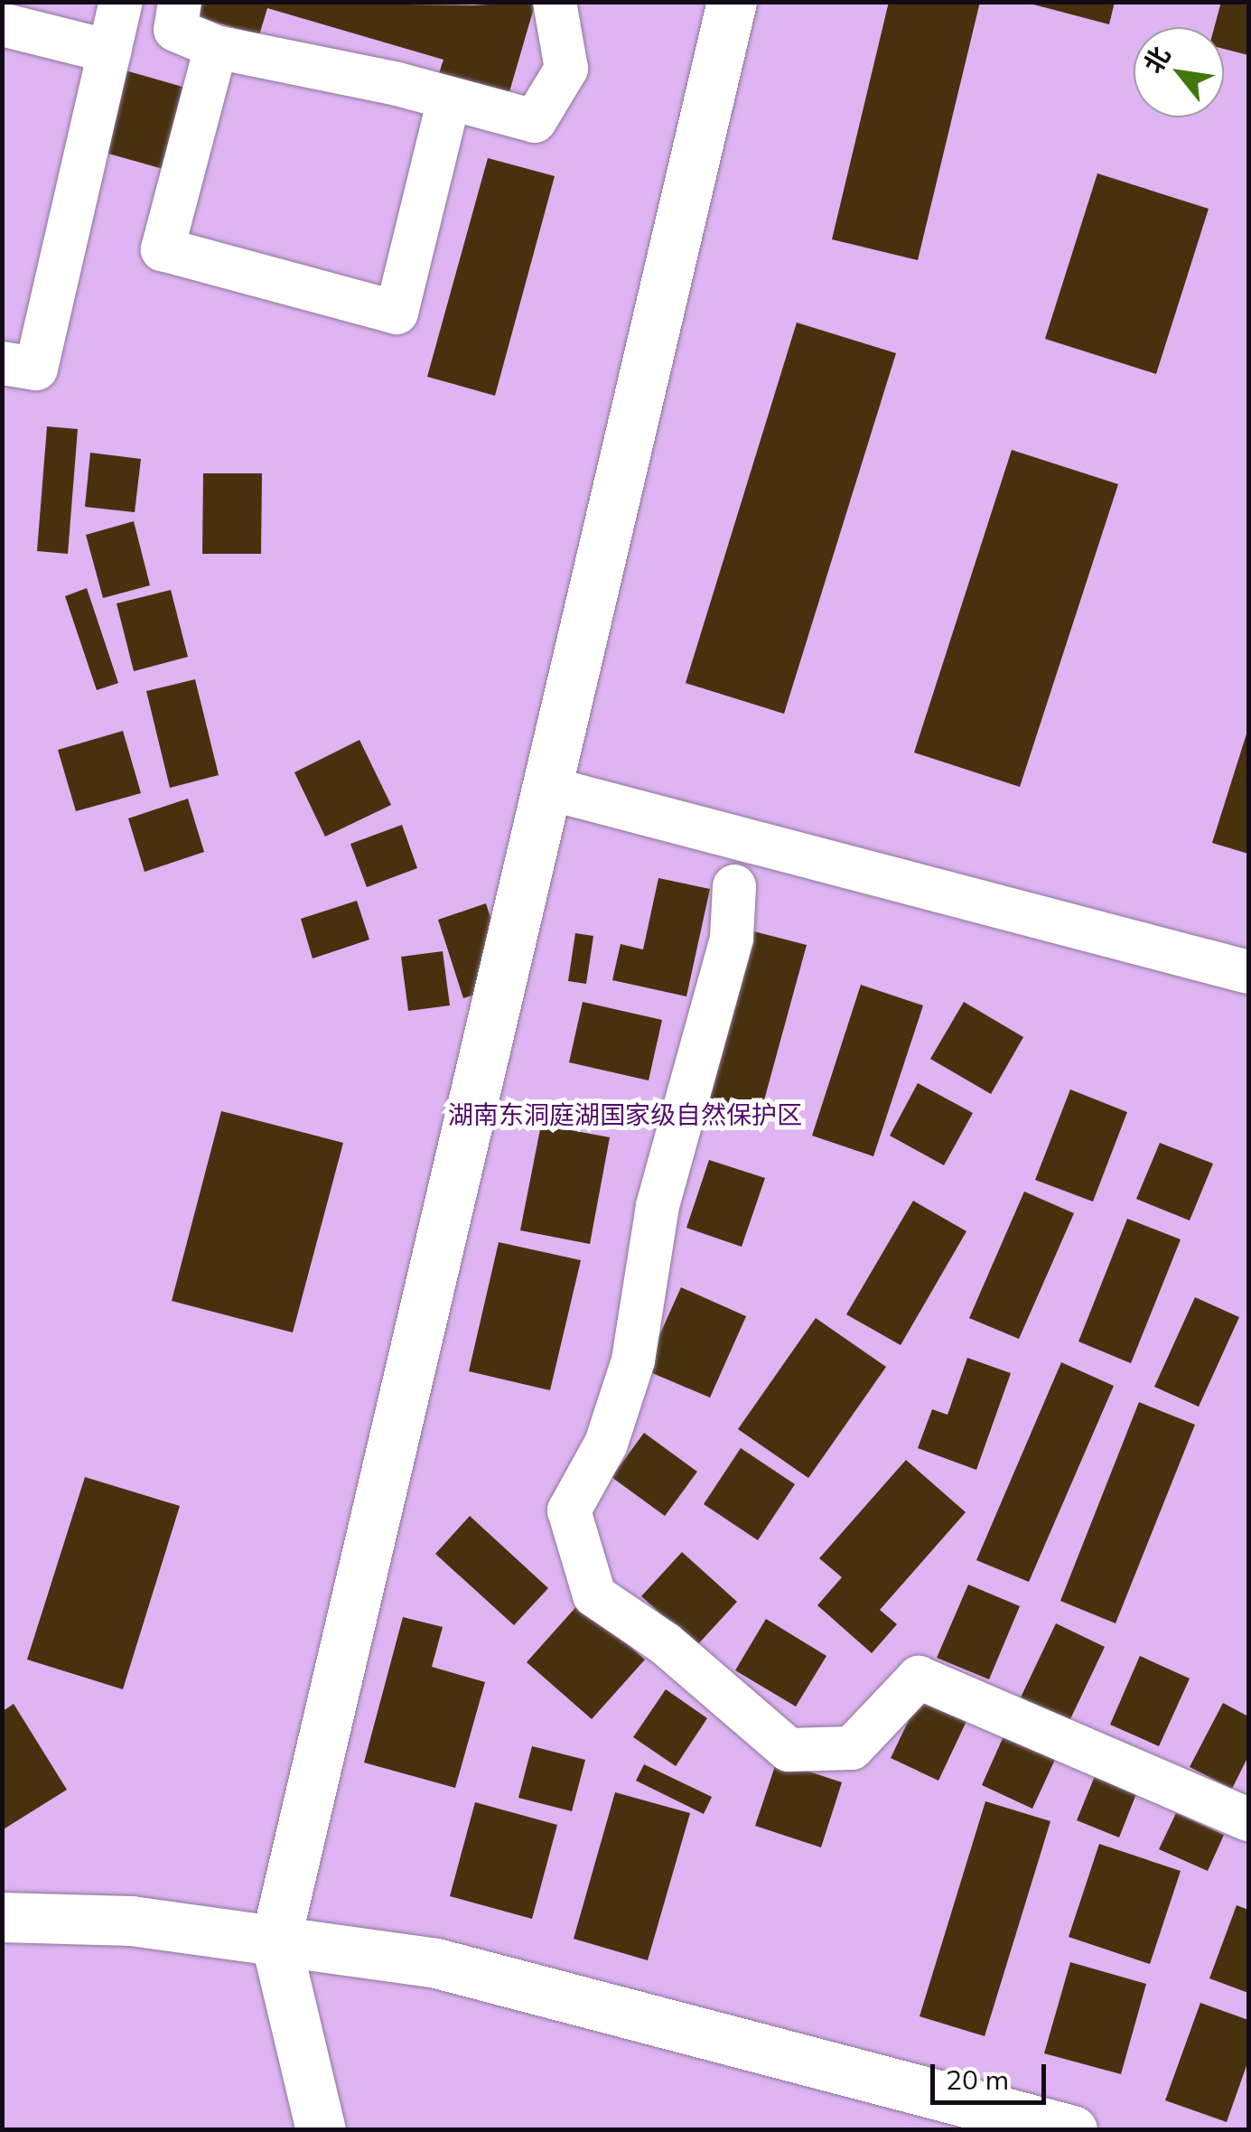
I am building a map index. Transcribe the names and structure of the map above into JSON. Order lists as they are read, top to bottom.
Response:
{
  "parks": ["湖南东洞庭湖国家级自然保护区"],
  "scale_bar": "20 m",
  "north": "top left"
}
